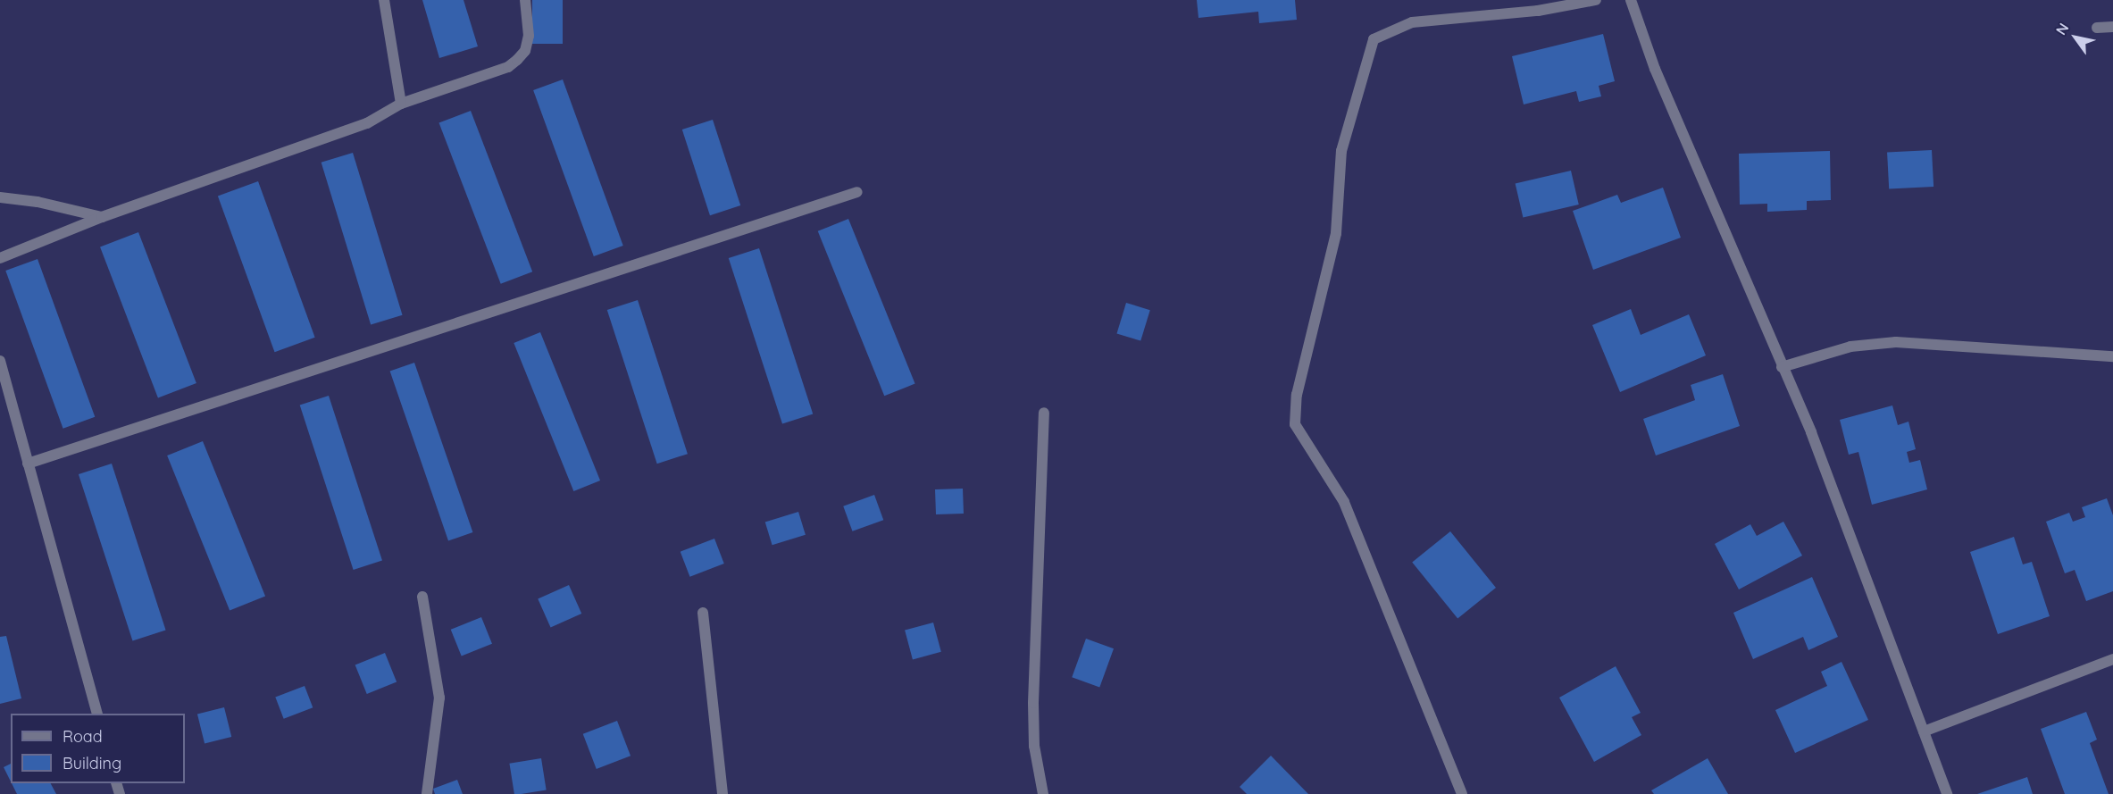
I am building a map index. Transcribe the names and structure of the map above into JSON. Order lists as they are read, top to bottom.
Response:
{
  "legend": ["Road", "Building"],
  "north": "top left"
}
